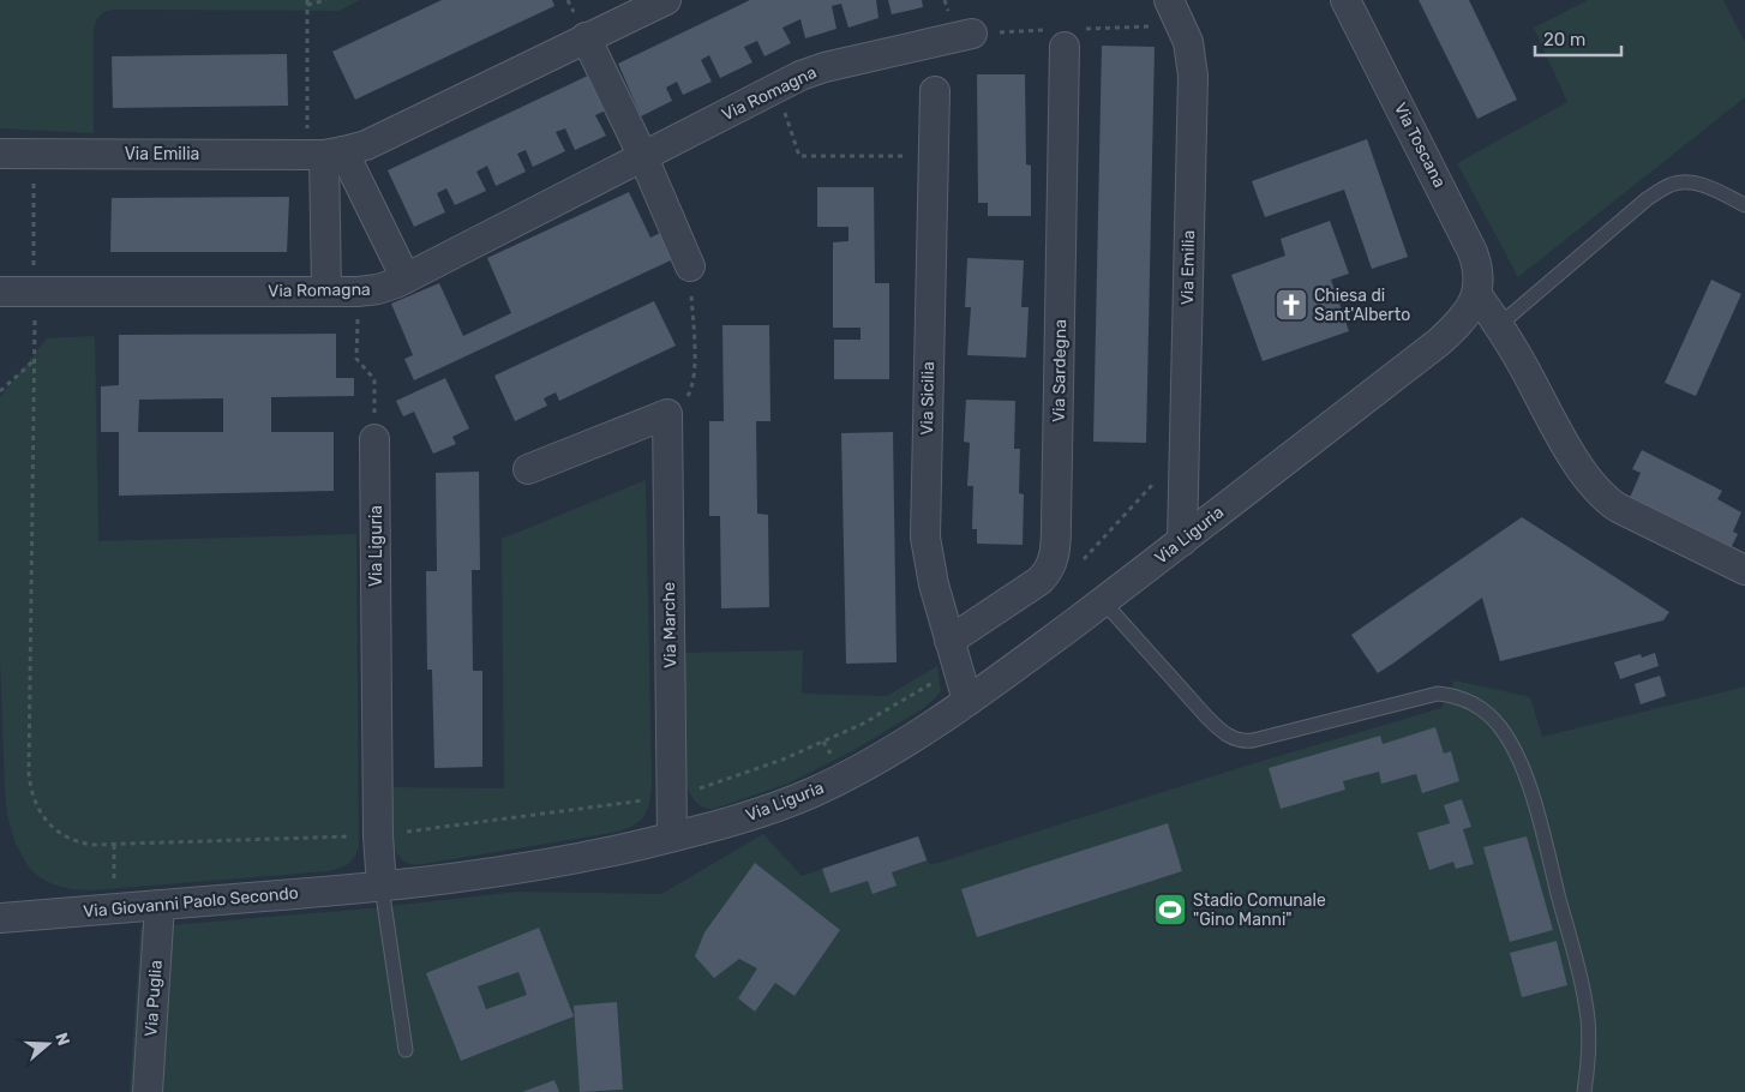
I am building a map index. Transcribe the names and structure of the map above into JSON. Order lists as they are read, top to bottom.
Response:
{
  "streets": {
    "street": [
      "Via Romagna",
      "Via Toscana",
      "Via Emilia",
      "Via Sardegna",
      "Via Sicilia",
      "Via Liguria",
      "Via Marche",
      "Via Giovanni Paolo Secondo",
      "Via Puglia"
    ]
  },
  "crossings": [
    ["Via Toscana", "Via Liguria"],
    ["Via Emilia", "Via Liguria"],
    ["Via Sardegna", "Via Sicilia"],
    ["Via Sicilia", "Via Liguria"],
    ["Via Liguria", "Via Marche"],
    ["Via Liguria", "Via Giovanni Paolo Secondo"],
    ["Via Giovanni Paolo Secondo", "Via Puglia"]
  ],
  "places": {
    "church": ["Chiesa di Sant'Alberto"],
    "sports": ["Stadio Comunale \"Gino Manni\""]
  },
  "scale_bar": "20 m",
  "north": "right"
}
